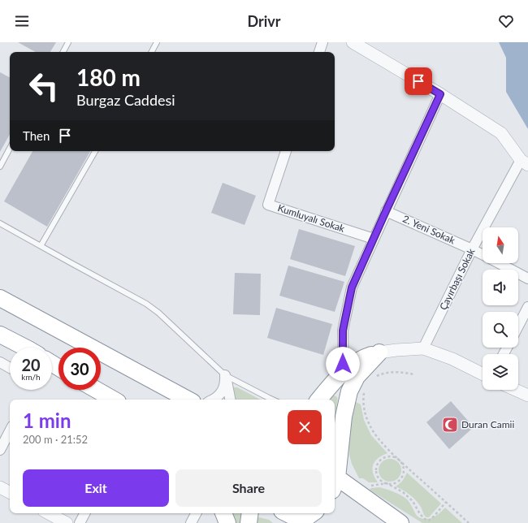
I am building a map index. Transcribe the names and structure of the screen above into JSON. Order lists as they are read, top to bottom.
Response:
{
  "streets": {
    "street": ["Kumluyalı Sokak", "2. Yeni Sokak", "Çayırbaşı Sokak"]
  },
  "crossings": [
    ["2. Yeni Sokak", "Çayırbaşı Sokak"]
  ],
  "places": {
    "mosque": ["Duran Camii"]
  },
  "north": "top",
  "page": {
    "header": "Drivr",
    "turn": ["180 m", "Burgaz Caddesi"],
    "then": "Then",
    "speed": "20 km/h",
    "limit": "30",
    "heading": ["1 min", "200 m · 21:52"],
    "buttons": ["Exit", "Share"]
  }
}
